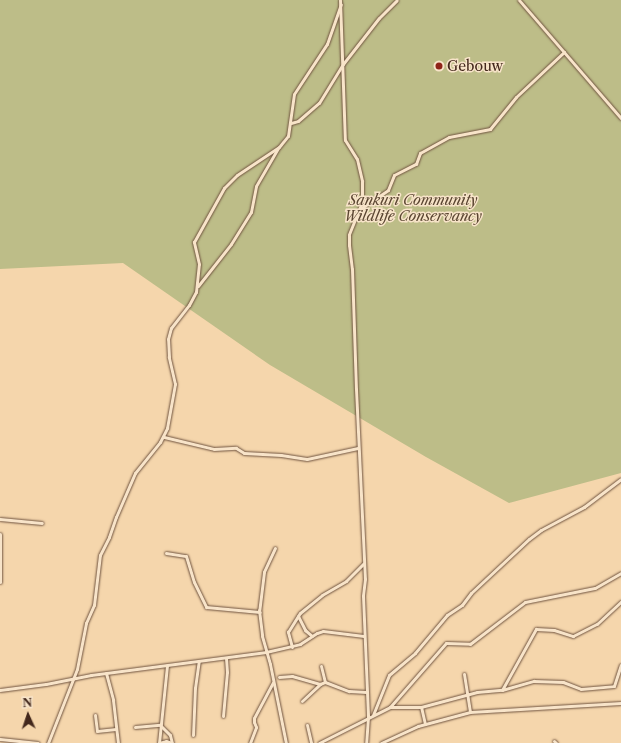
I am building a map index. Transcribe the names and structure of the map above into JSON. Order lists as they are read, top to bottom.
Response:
{
  "parks": ["Sankuri Community Wildlife Conservancy"],
  "places": ["Gebouw"],
  "north": "top"
}
